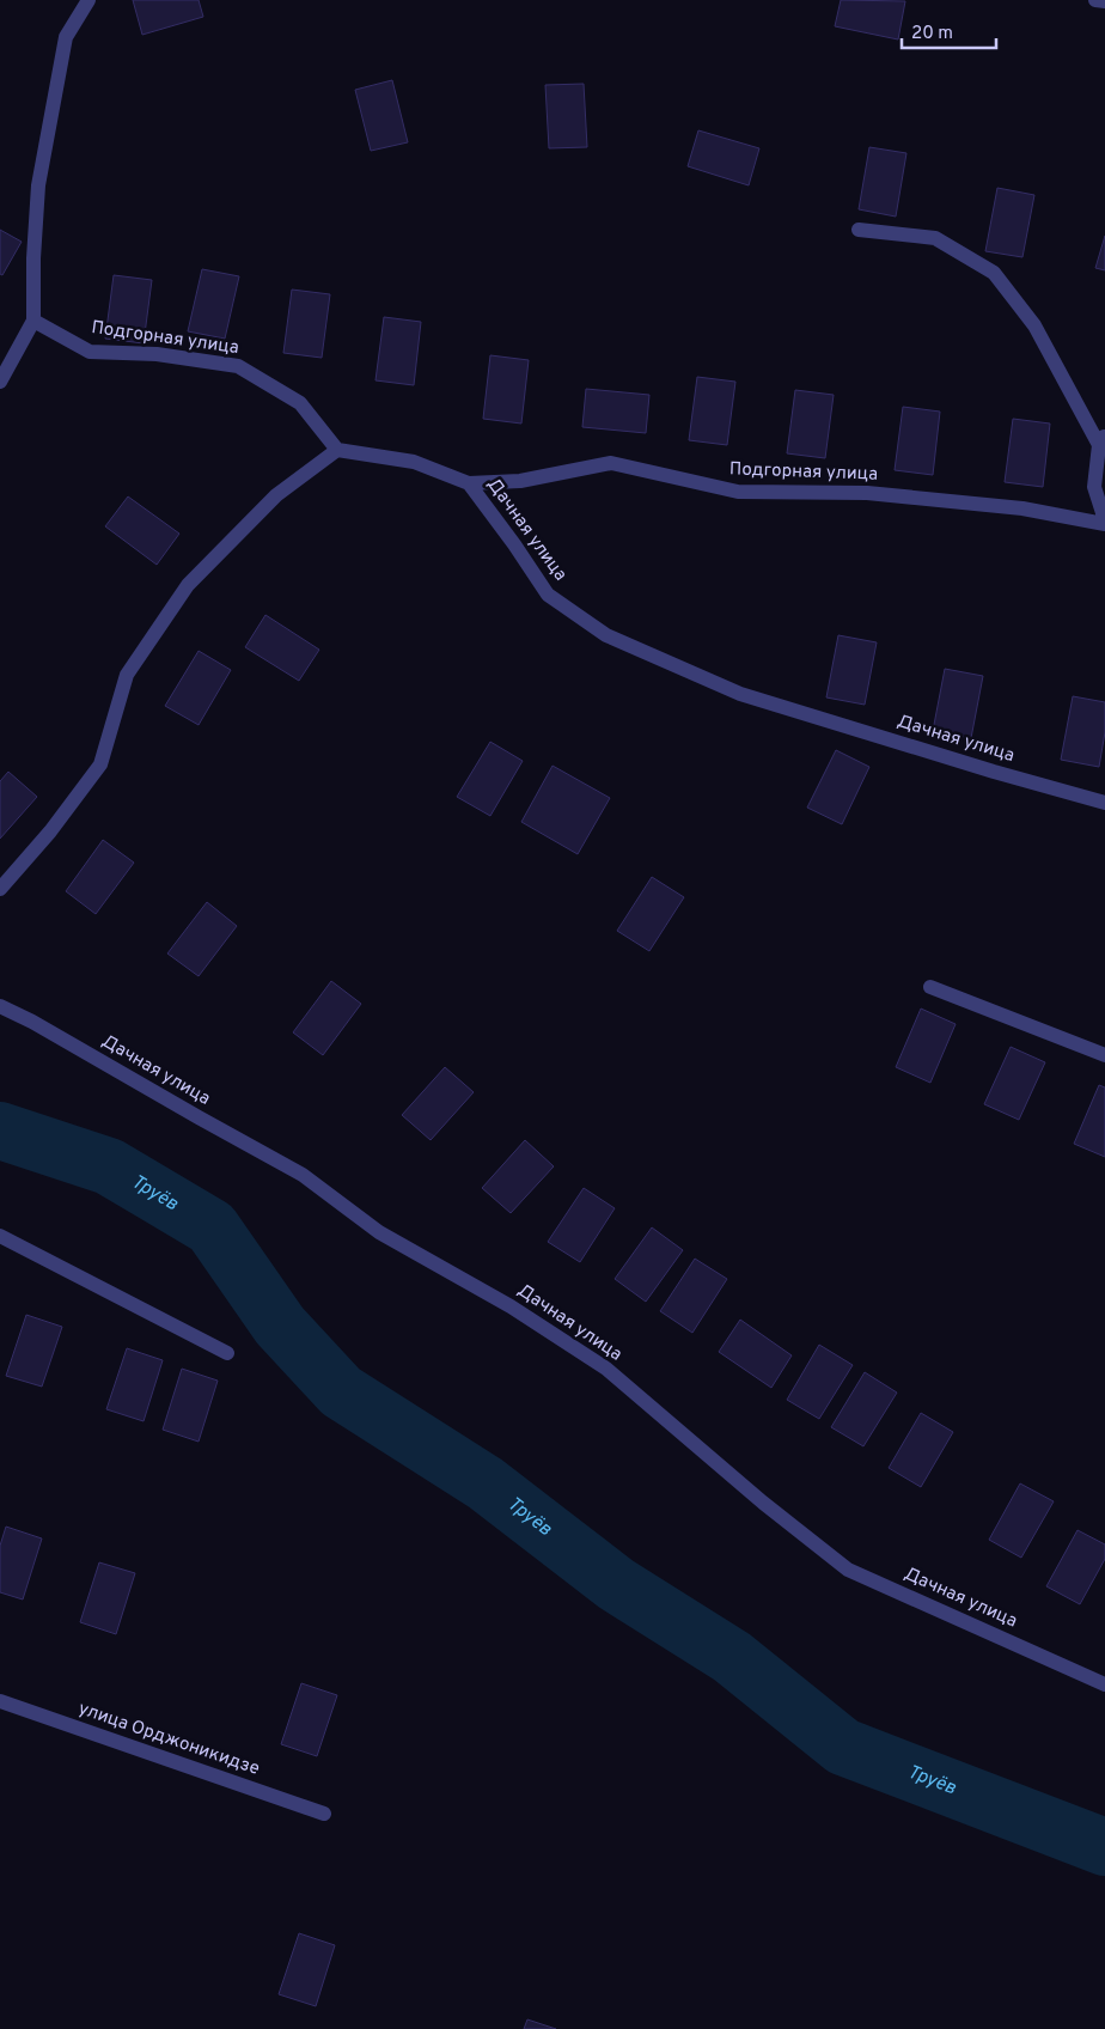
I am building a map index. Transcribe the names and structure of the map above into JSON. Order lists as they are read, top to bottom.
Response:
{
  "streets": {
    "street": ["Подгорная улица", "Дачная улица", "улица Орджоникидзе"]
  },
  "crossings": [
    ["Подгорная улица", "Дачная улица"]
  ],
  "water": ["Труёв"],
  "scale_bar": "20 m"
}
